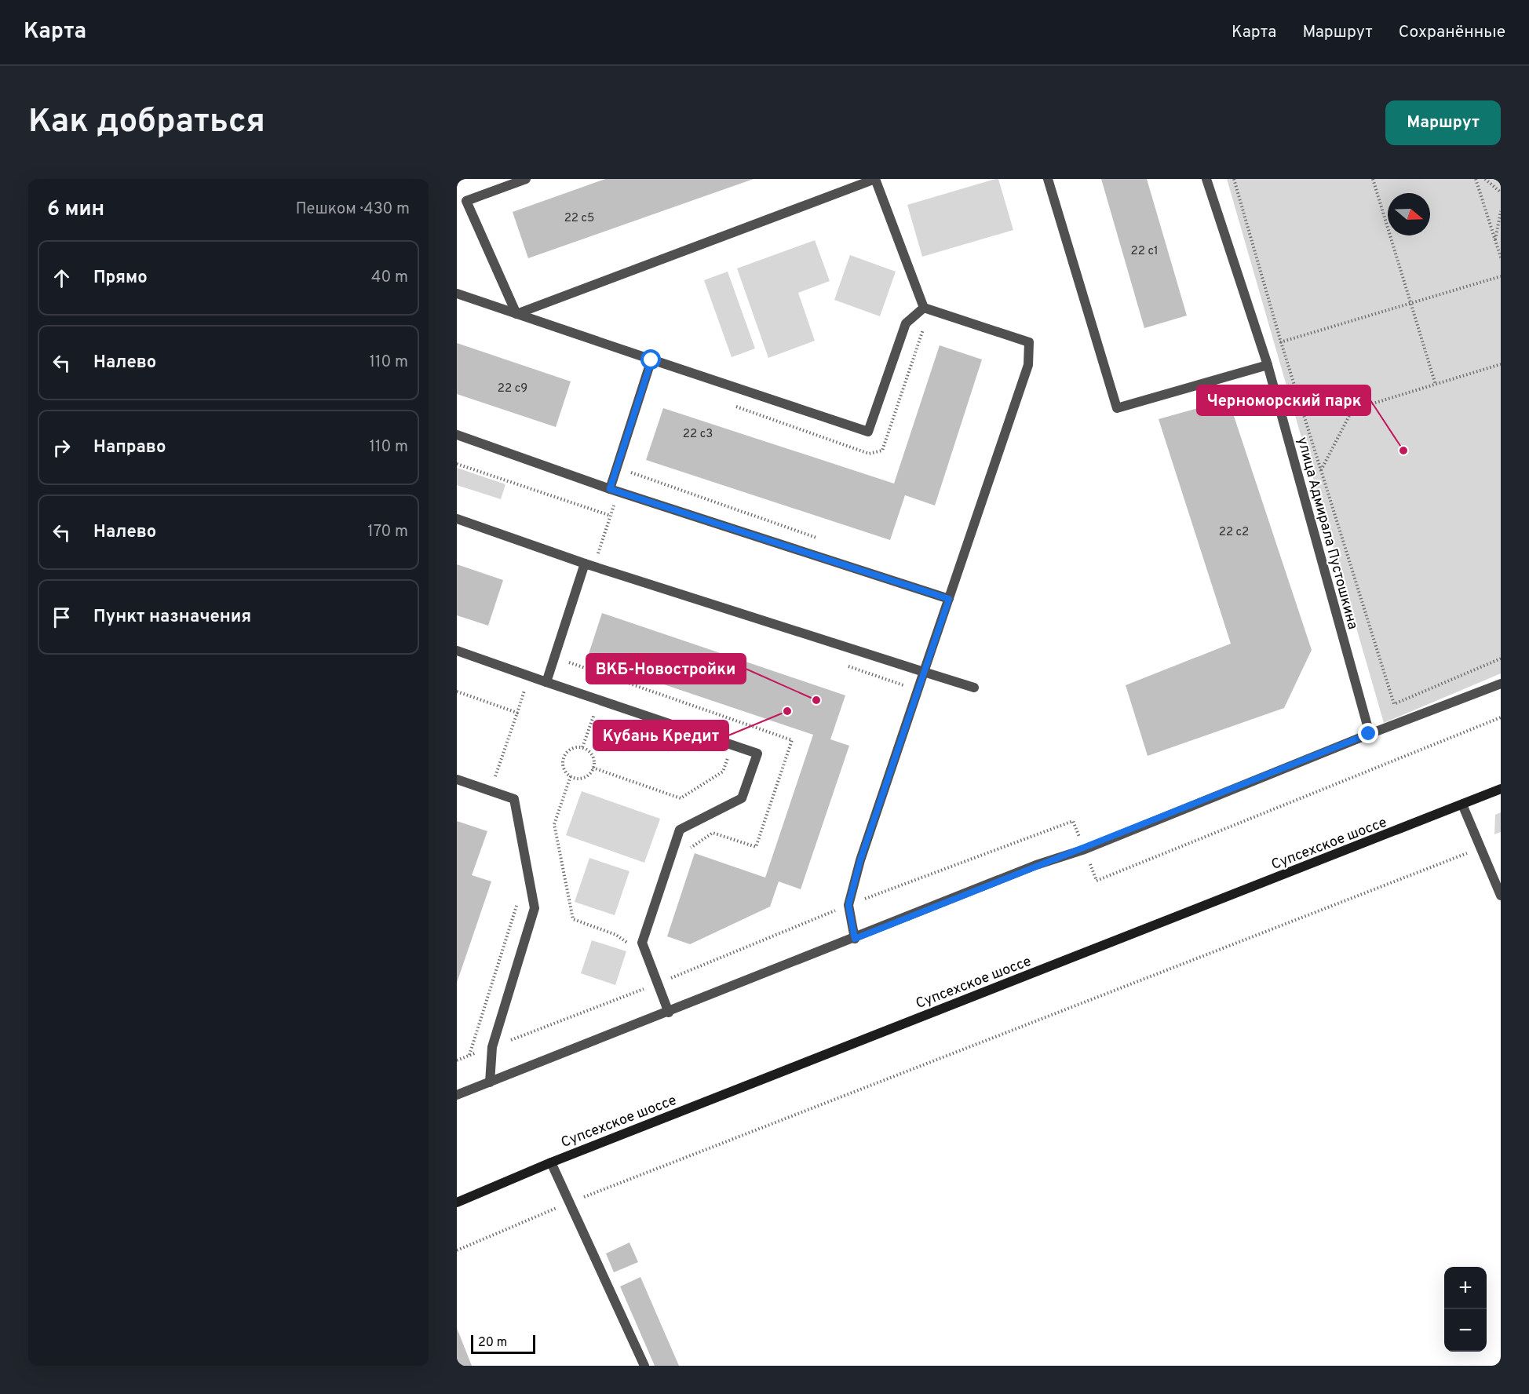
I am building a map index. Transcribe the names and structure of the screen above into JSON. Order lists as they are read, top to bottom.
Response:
{
  "streets": {
    "main road": ["Супсехское шоссе"],
    "street": ["улица Адмирала Пустошкина"]
  },
  "places": ["Черноморский парк", "ВКБ-Новостройки", "Кубань Кредит"],
  "house_numbers": [
    "22 с5",
    "22 с1",
    "22 c9",
    "22 с3",
    "22 с2"
  ],
  "scale_bar": "20 m",
  "north": "right",
  "page": {
    "header": "Карта",
    "nav": ["Карта", "Маршрут", "Сохранённые"],
    "buttons": "Маршрут",
    "title": "Как добраться",
    "heading": ["6 мин", "Пешком · 430 m"],
    "list": [
      ["Прямо", "40 m"],
      ["Налево", "110 m"],
      ["Направо", "110 m"],
      ["Налево", "170 m"],
      "Пункт назначения"
    ],
    "map_buttons": ["+", "−"],
    "scale": "20 m"
  }
}
